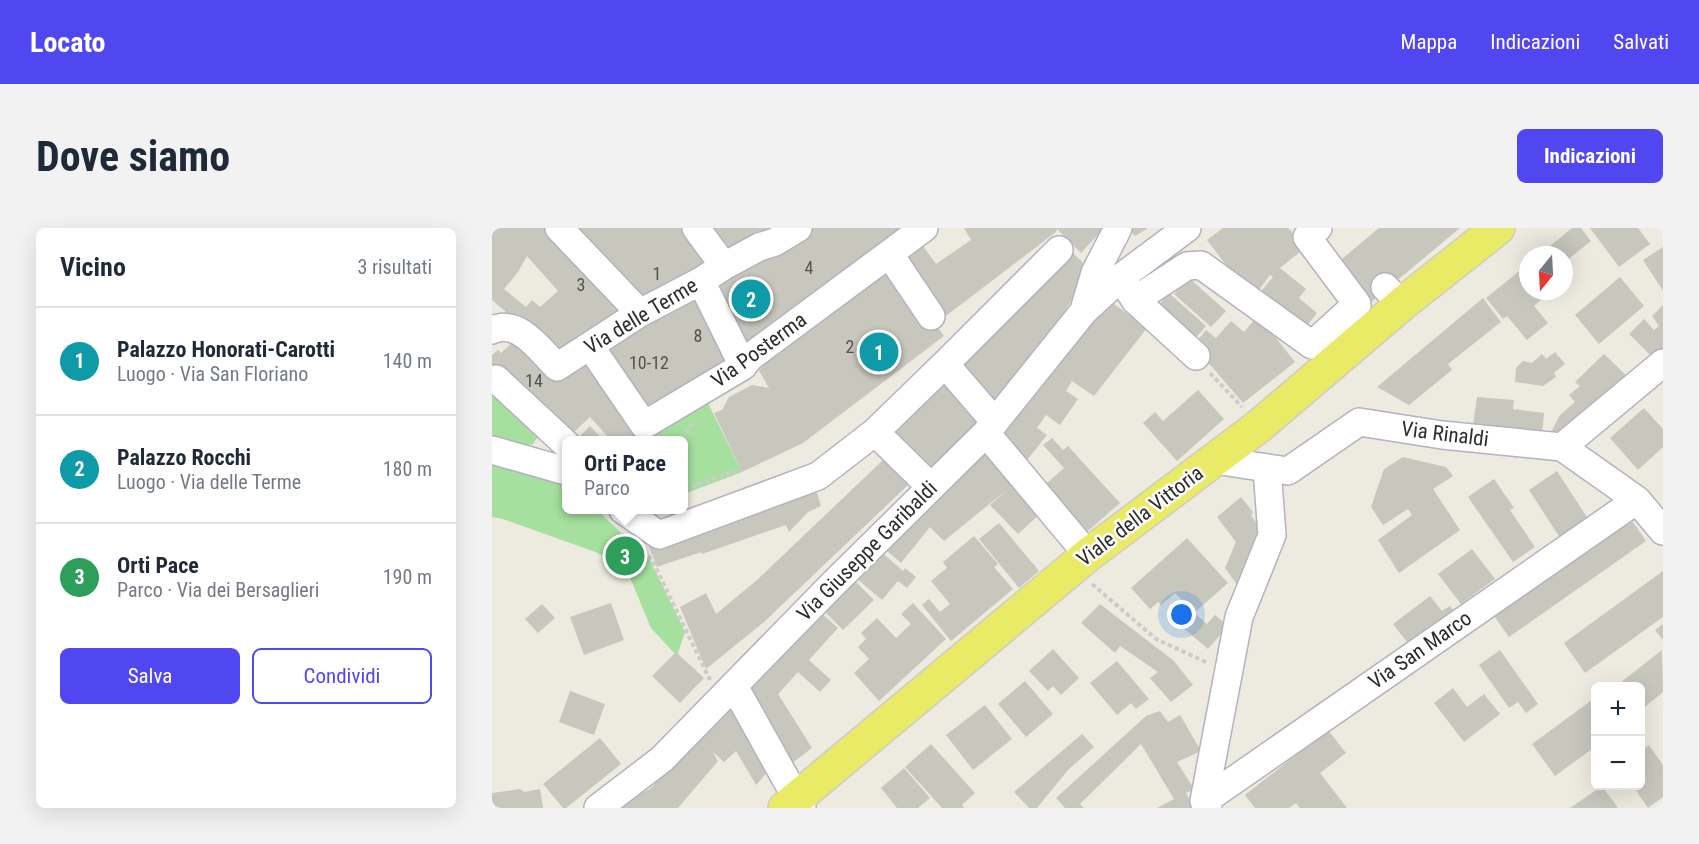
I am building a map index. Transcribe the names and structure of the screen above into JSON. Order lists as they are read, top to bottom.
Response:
{
  "streets": {
    "main road": ["Viale della Vittoria"],
    "street": [
      "Via delle Terme",
      "Via Posterma",
      "Via Rinaldi",
      "Via Giuseppe Garibaldi",
      "Via San Marco"
    ]
  },
  "crossings": [
    ["Via delle Terme", "Via Posterma"],
    ["Via Rinaldi", "Viale della Vittoria"]
  ],
  "house_numbers": [
    "4",
    "1",
    "3",
    "8",
    "2",
    "10-12",
    "14"
  ],
  "north": "bottom",
  "page": {
    "header": "Locato",
    "nav": ["Mappa", "Indicazioni", "Salvati"],
    "buttons": [
      "Indicazioni",
      ["Salva", "Condividi"]
    ],
    "title": "Dove siamo",
    "heading": ["Vicino", "3 risultati"],
    "pins": ["2", "1", "3"],
    "list": [
      {
        "mark": "1",
        "name": "Palazzo Honorati-Carotti",
        "note": "Luogo · Via San Floriano",
        "value": "140 m"
      },
      {
        "mark": "2",
        "name": "Palazzo Rocchi",
        "note": "Luogo · Via delle Terme",
        "value": "180 m"
      },
      {
        "mark": "3",
        "name": "Orti Pace",
        "note": "Parco · Via dei Bersaglieri",
        "value": "190 m"
      }
    ],
    "popup": ["Orti Pace", "Parco"],
    "map_buttons": ["+", "−"]
  }
}
